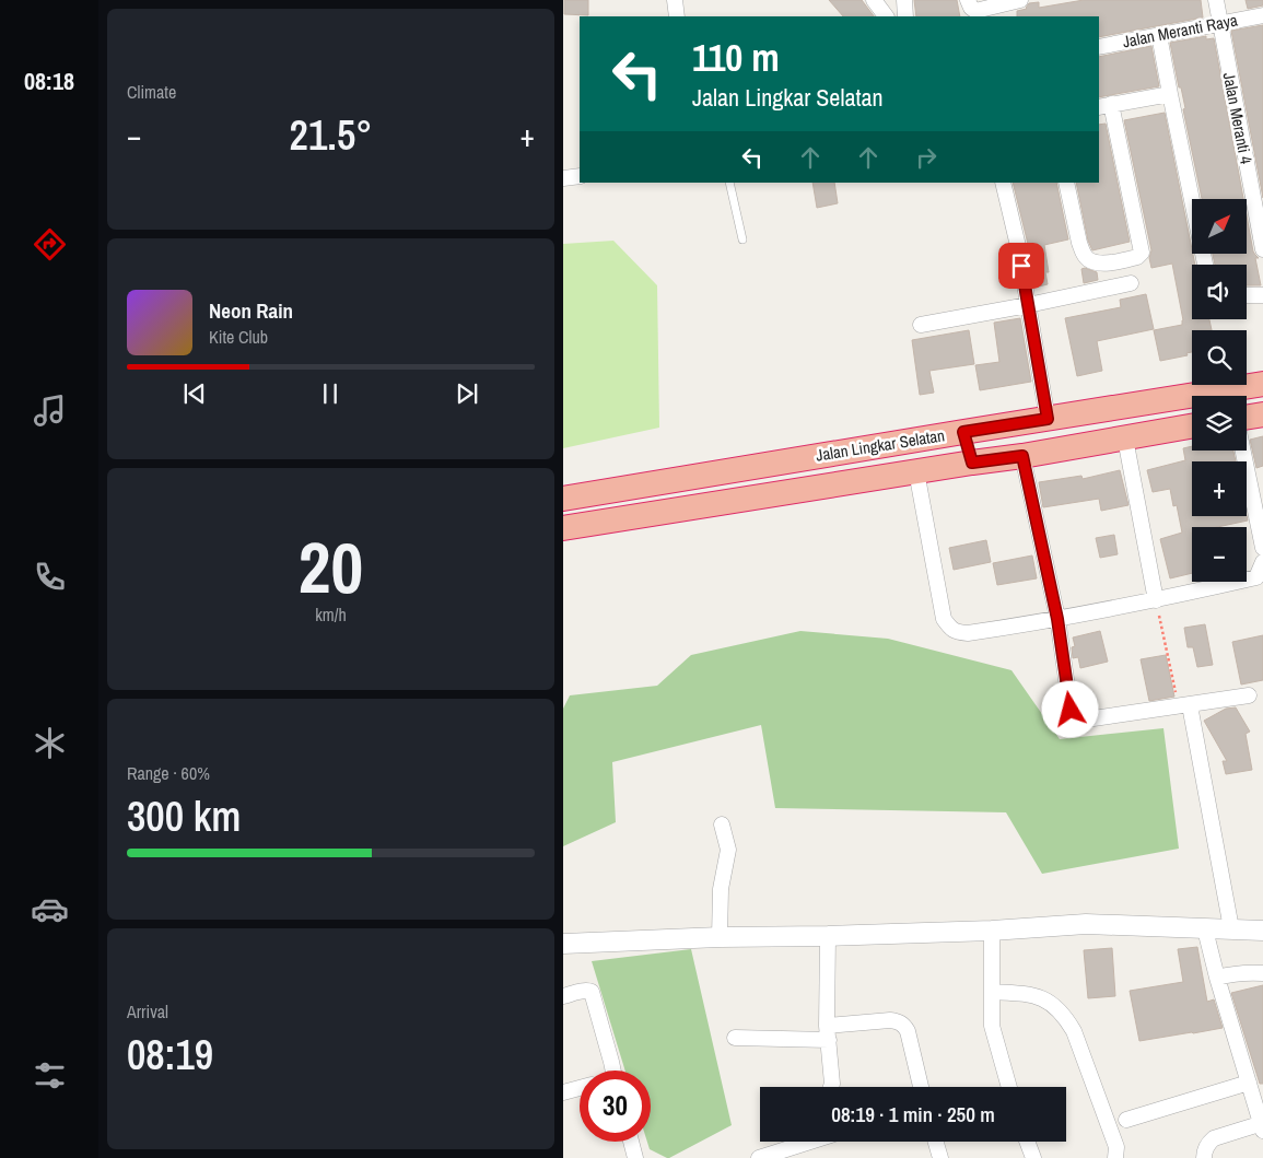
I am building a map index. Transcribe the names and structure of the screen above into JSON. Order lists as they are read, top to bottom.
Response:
{
  "streets": {
    "highway": ["Jalan Lingkar Selatan"],
    "street": ["Jalan Meranti Raya", "Jalan Meranti 4"]
  },
  "crossings": [
    ["Jalan Meranti Raya", "Jalan Meranti 4"]
  ],
  "north": "top right",
  "page": {
    "tabs": "08:18",
    "tile": [
      "Climate",
      ["20", "km/h"],
      ["Range · 60%", "300 km"],
      ["Arrival", "08:19"]
    ],
    "turn": ["110 m", "Jalan Lingkar Selatan"],
    "heat": ["−", "21.5°", "+"],
    "map_buttons": ["+", "−"],
    "song": ["Neon Rain", "Kite Club"],
    "limit": "30",
    "trip": "08:19 · 1 min · 250 m"
  }
}
